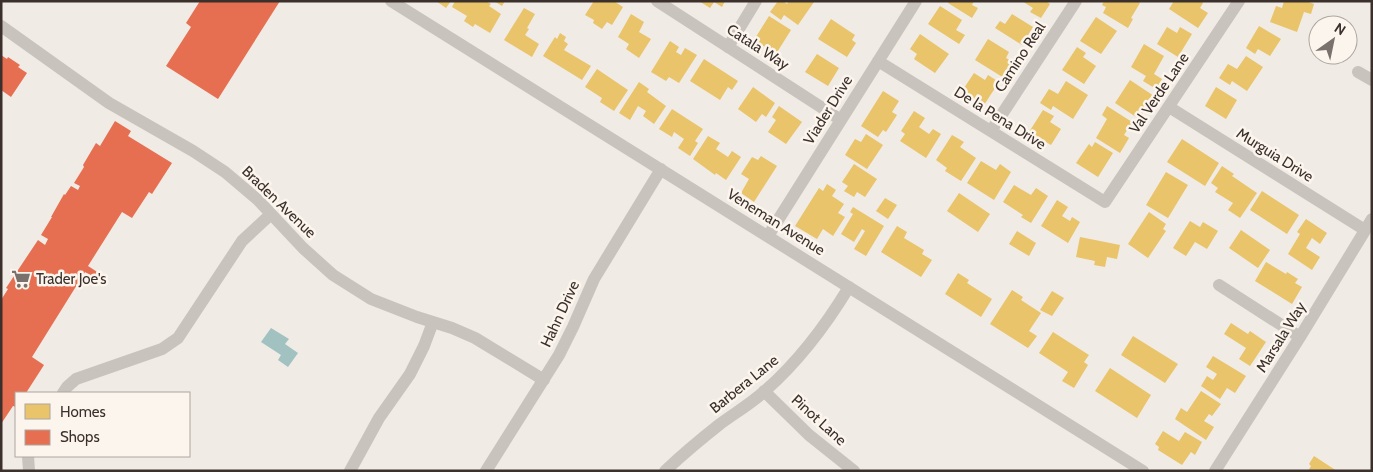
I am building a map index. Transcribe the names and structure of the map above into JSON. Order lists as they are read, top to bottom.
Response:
{
  "streets": {
    "street": [
      "Catala Way",
      "Camino Real",
      "Val Verde Lane",
      "Viader Drive",
      "De la Pena Drive",
      "Murguia Drive",
      "Braden Avenue",
      "Veneman Avenue",
      "Hahn Drive",
      "Marsala Way",
      "Barbera Lane",
      "Pinot Lane"
    ]
  },
  "crossings": [
    ["Catala Way", "Viader Drive"],
    ["Camino Real", "De la Pena Drive"],
    ["Val Verde Lane", "De la Pena Drive"],
    ["Val Verde Lane", "Murguia Drive"],
    ["Viader Drive", "De la Pena Drive"],
    ["Viader Drive", "Veneman Avenue"],
    ["Murguia Drive", "Marsala Way"],
    ["Braden Avenue", "Hahn Drive"],
    ["Veneman Avenue", "Hahn Drive"],
    ["Veneman Avenue", "Barbera Lane"],
    ["Barbera Lane", "Pinot Lane"]
  ],
  "places": {
    "supermarket": ["Trader Joe's"]
  },
  "legend": ["Homes", "Shops"],
  "north": "top right"
}
